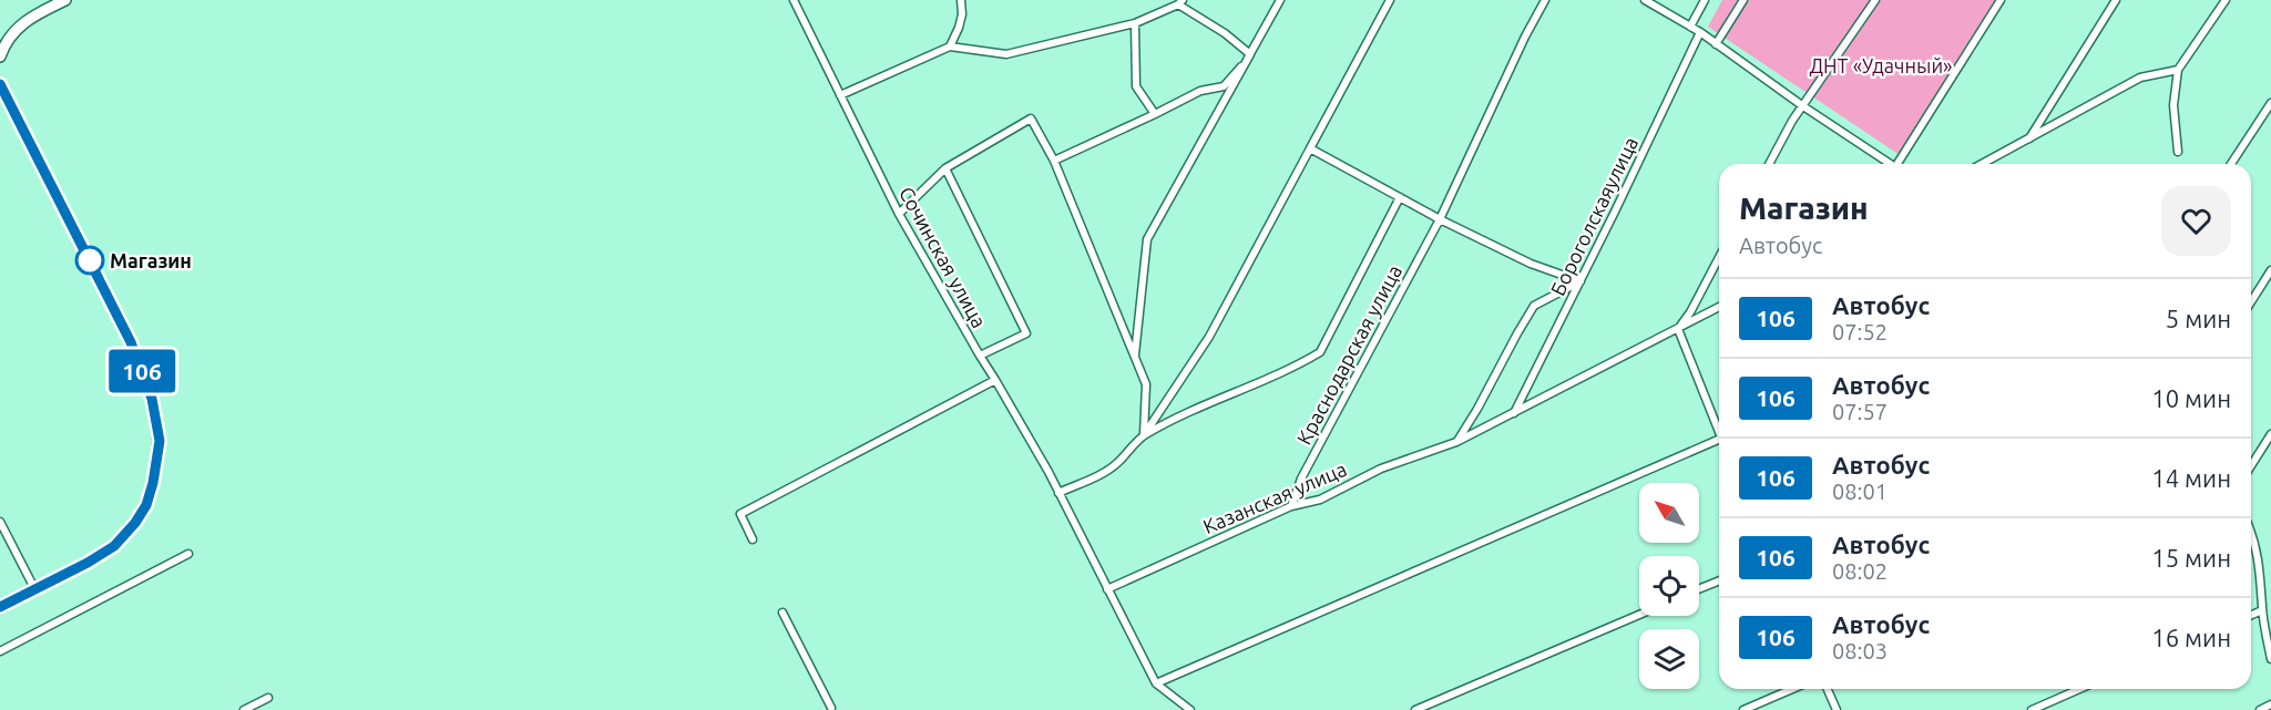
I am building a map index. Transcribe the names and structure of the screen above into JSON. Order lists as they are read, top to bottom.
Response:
{
  "streets": {
    "street": [
      "Бороголскаяулица",
      "Сочинская улица",
      "Краснодарская улица",
      "Казанская улица"
    ]
  },
  "crossings": [
    ["Бороголскаяулица", "Казанская улица"],
    ["Краснодарская улица", "Казанская улица"]
  ],
  "parks": ["ДНТ «Удачный»"],
  "places": ["Магазин"],
  "lines": ["bus line 106"],
  "north": "top left",
  "page": {
    "on_map": "106",
    "heading": ["Магазин", "Автобус"],
    "list": [
      {
        "mark": "106",
        "name": "Автобус",
        "note": "07:52",
        "value": "5 мин"
      },
      {
        "mark": "106",
        "name": "Автобус",
        "note": "07:57",
        "value": "10 мин"
      },
      {
        "mark": "106",
        "name": "Автобус",
        "note": "08:01",
        "value": "14 мин"
      },
      {
        "mark": "106",
        "name": "Автобус",
        "note": "08:02",
        "value": "15 мин"
      },
      {
        "mark": "106",
        "name": "Автобус",
        "note": "08:03",
        "value": "16 мин"
      }
    ]
  }
}
